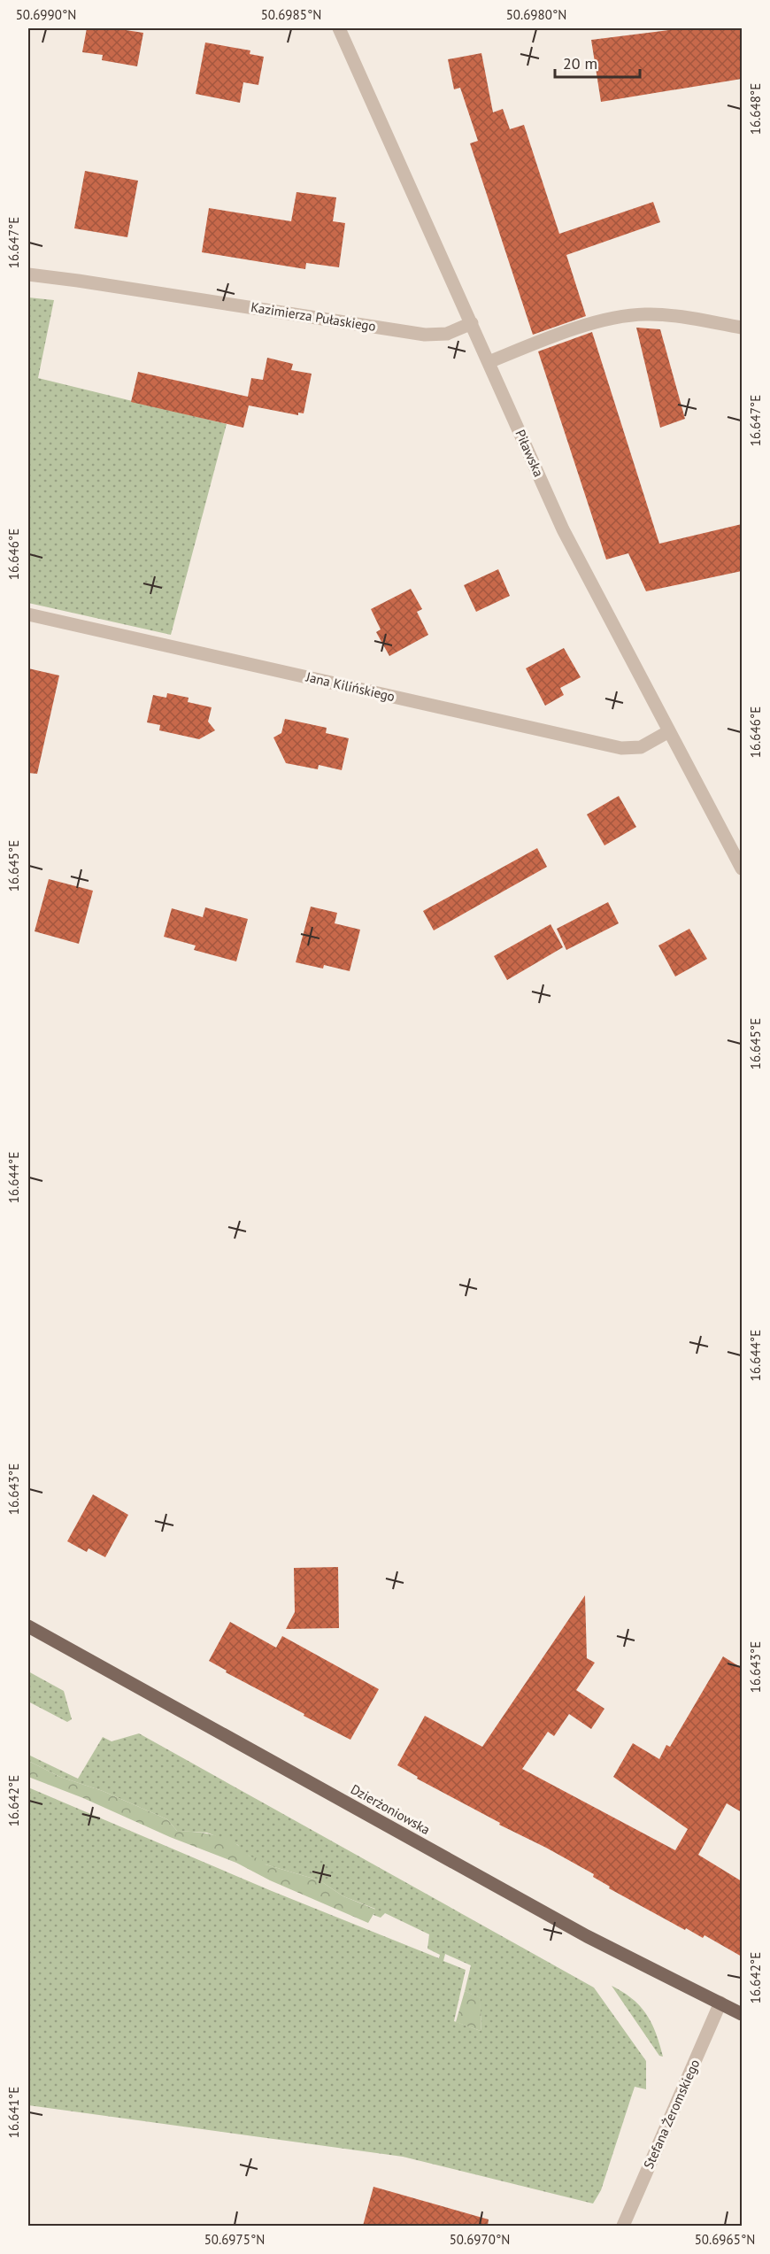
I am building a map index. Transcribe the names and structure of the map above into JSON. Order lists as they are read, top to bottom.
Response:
{
  "streets": {
    "main road": ["Dzierżoniowska"],
    "street": [
      "Kazimierza Pułaskiego",
      "Piławska",
      "Jana Kilińskiego",
      "Stefana Żeromskiego"
    ]
  },
  "crossings": [
    ["Kazimierza Pułaskiego", "Piławska"],
    ["Piławska", "Jana Kilińskiego"],
    ["Dzierżoniowska", "Stefana Żeromskiego"]
  ],
  "scale_bar": "20 m",
  "coordinates": [
    "50.6990°N",
    "50.6985°N",
    "50.6980°N",
    "16.648°E",
    "16.647°E",
    "16.646°E",
    "16.645°E",
    "16.644°E",
    "16.643°E",
    "16.642°E",
    "16.641°E",
    "50.6975°N",
    "50.6970°N",
    "50.6965°N"
  ]
}
